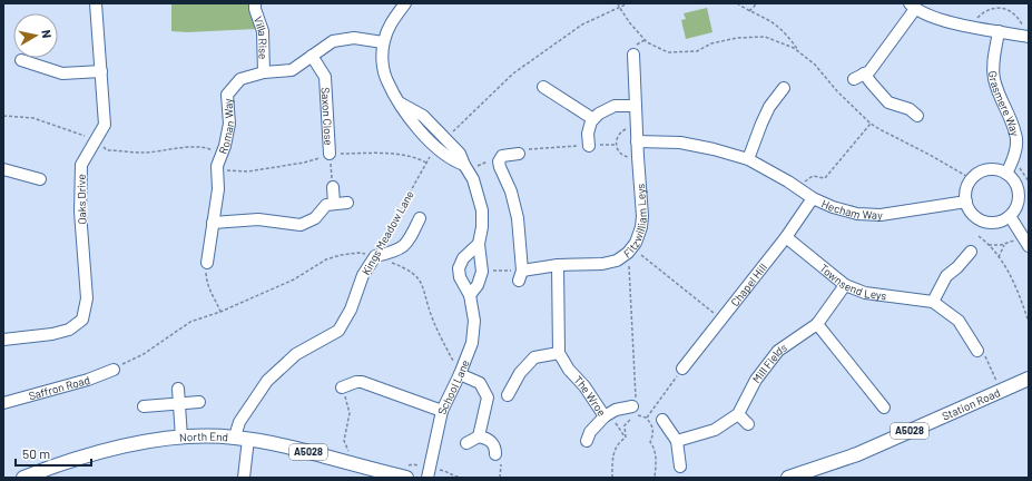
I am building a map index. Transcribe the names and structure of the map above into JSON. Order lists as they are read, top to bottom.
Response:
{
  "streets": {
    "main road": ["Station Road", "A5028", "North End"],
    "street": [
      "Villa Rise",
      "Grasmere Way",
      "Saxon Close",
      "Roman Way",
      "Oaks Drive",
      "Hecham Way",
      "Fitzwilliam Leys",
      "Kings Meadow Lane",
      "Townsend Leys",
      "Chapel Hill",
      "Mill Fields",
      "School Lane",
      "Saffron Road",
      "The Wroe"
    ]
  },
  "crossings": [
    ["Villa Rise", "Roman Way"],
    ["Grasmere Way", "Hecham Way"],
    ["Saxon Close", "Roman Way"],
    ["Hecham Way", "Fitzwilliam Leys"],
    ["Hecham Way", "Chapel Hill"],
    ["Kings Meadow Lane", "North End"],
    ["Townsend Leys", "Chapel Hill"],
    ["Townsend Leys", "Mill Fields"],
    ["A5028", "North End"]
  ],
  "scale_bar": "50 m",
  "north": "right"
}
